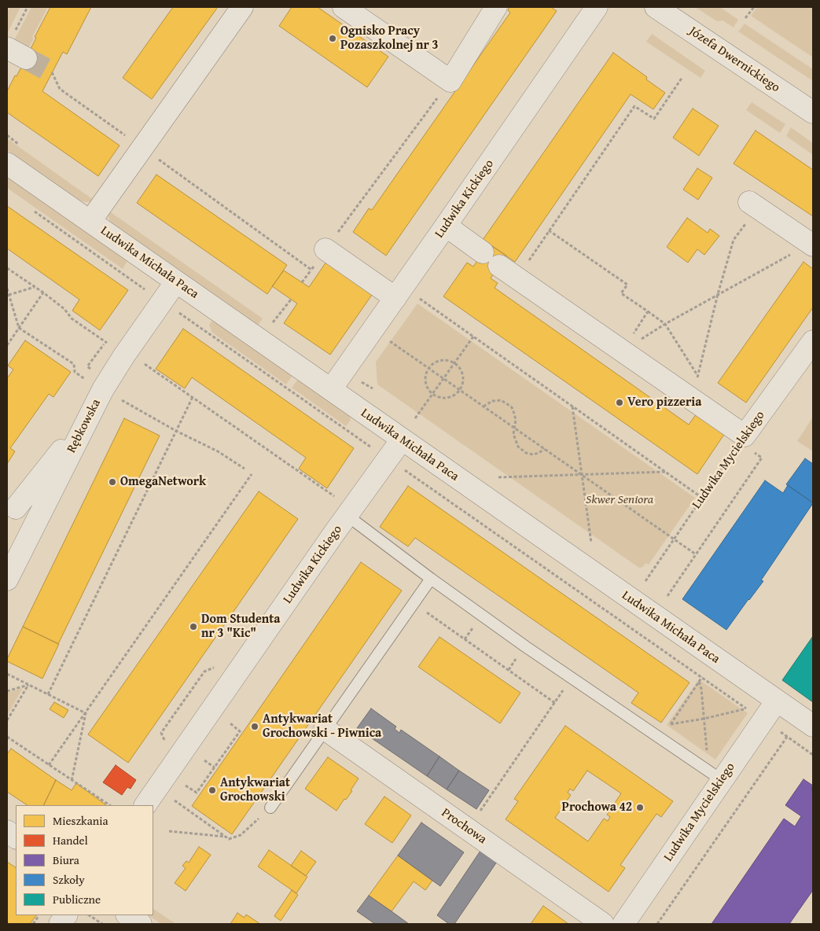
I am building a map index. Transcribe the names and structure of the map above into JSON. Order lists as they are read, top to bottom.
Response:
{
  "streets": {
    "street": [
      "Józefa Dwernickiego",
      "Ludwika Kickiego",
      "Ludwika Michała Paca",
      "Rębkowska",
      "Ludwika Mycielskiego",
      "Prochowa"
    ]
  },
  "crossings": [
    ["Ludwika Kickiego", "Ludwika Michała Paca"],
    ["Ludwika Michała Paca", "Rębkowska"],
    ["Ludwika Michała Paca", "Ludwika Mycielskiego"]
  ],
  "parks": ["Skwer Seniora"],
  "places": [
    "Ognisko Pracy Pozaszkolnej nr 3",
    "Vero pizzeria",
    "OmegaNetwork",
    "Dom Studenta nr 3 \"Kic\"",
    "Antykwariat Grochowski - Piwnica",
    "Antykwariat Grochowski",
    "Prochowa 42"
  ],
  "legend": [
    "Mieszkania",
    "Handel",
    "Biura",
    "Szkoły",
    "Publiczne"
  ]
}
